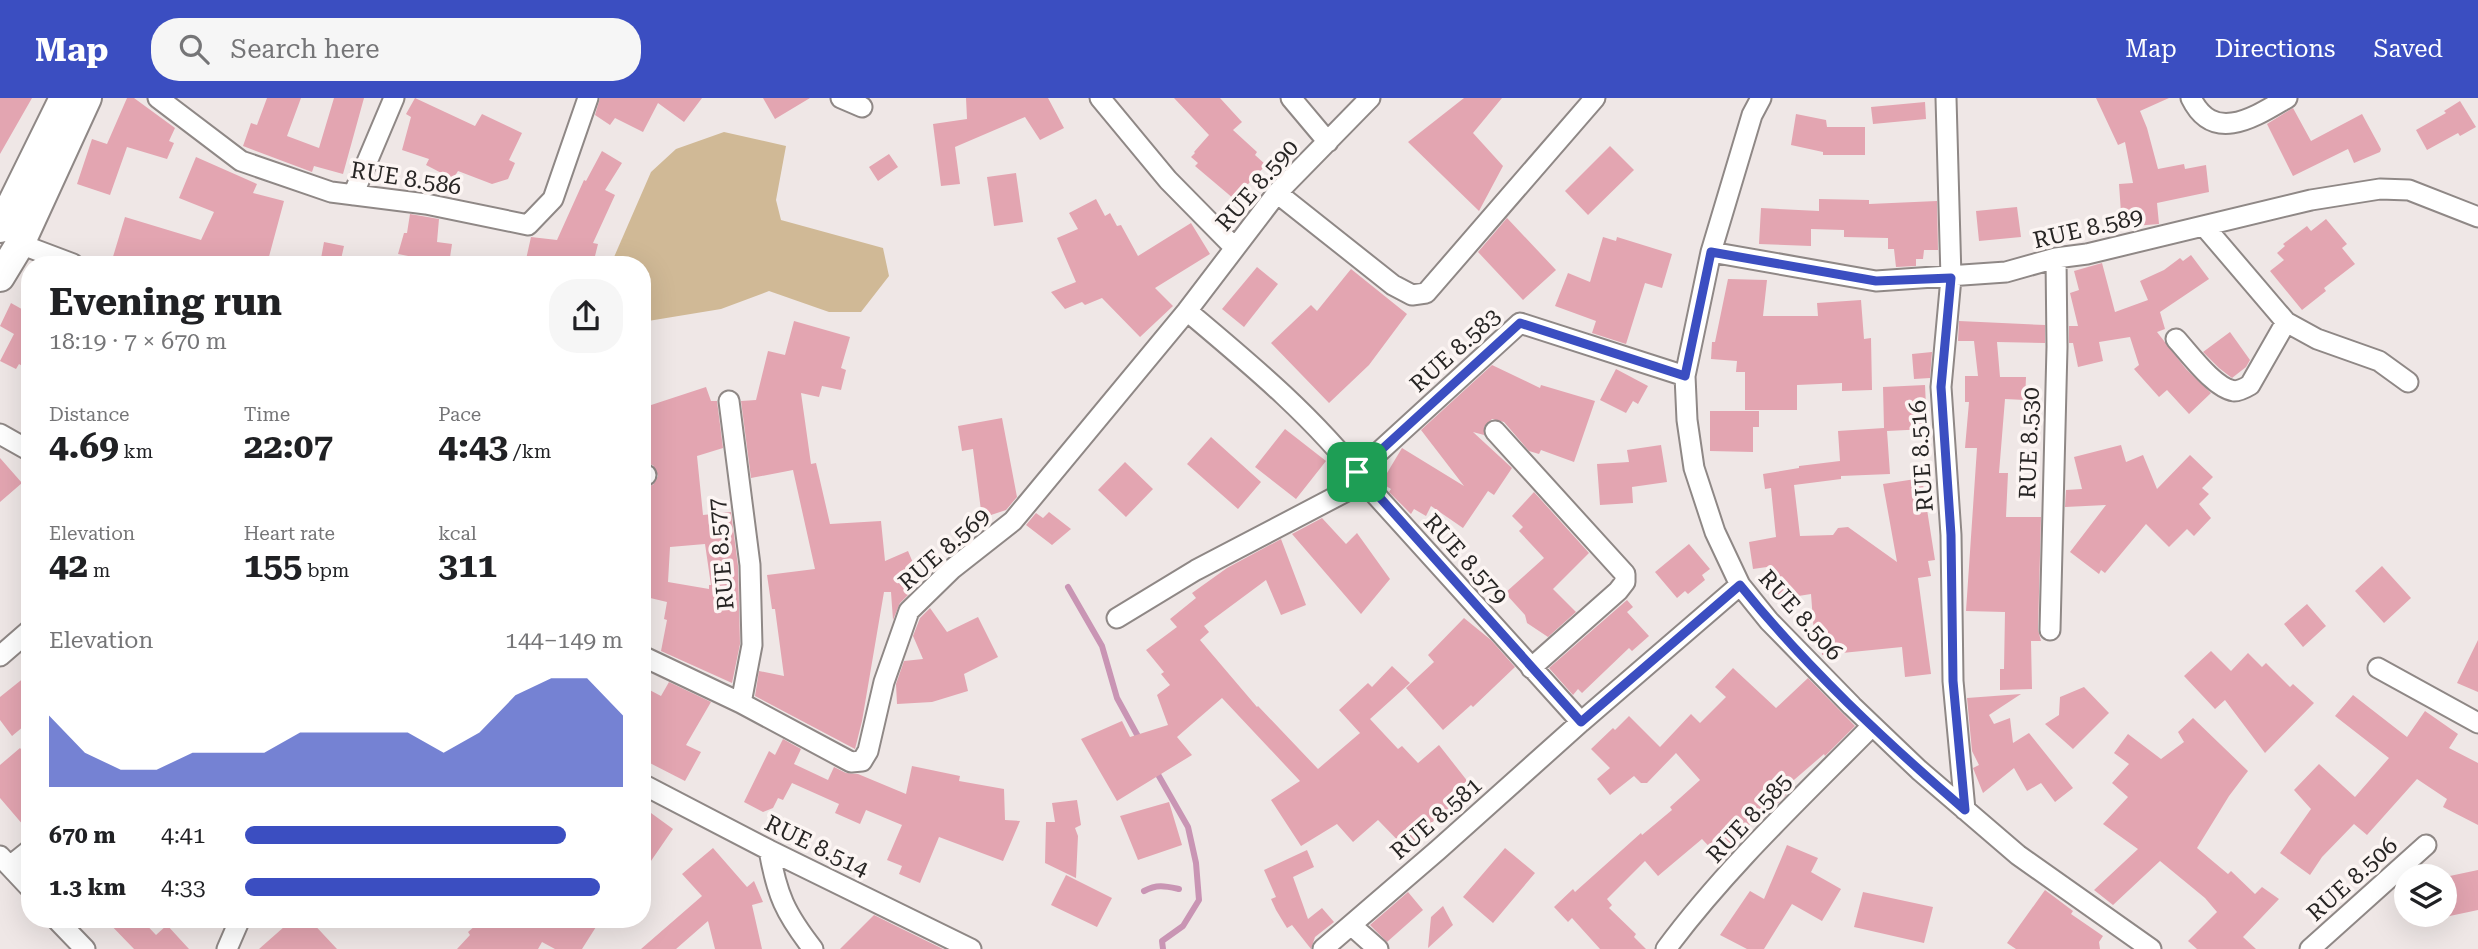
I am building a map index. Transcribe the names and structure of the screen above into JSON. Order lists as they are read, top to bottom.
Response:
{
  "streets": {
    "street": [
      "RUE 8.586",
      "RUE 8.590",
      "RUE 8.589",
      "RUE 8.583",
      "RUE 8.530",
      "RUE 8.516",
      "RUE 8.569",
      "RUE 8.577",
      "RUE 8.579",
      "RUE 8.506",
      "RUE 8.581",
      "RUE 8.585",
      "RUE 8.514"
    ]
  },
  "crossings": [
    ["RUE 8.590", "RUE 8.569"],
    ["RUE 8.590", "RUE 8.579"],
    ["RUE 8.589", "RUE 8.530"],
    ["RUE 8.589", "RUE 8.516"],
    ["RUE 8.589", "RUE 8.506"],
    ["RUE 8.583", "RUE 8.579"],
    ["RUE 8.583", "RUE 8.506"],
    ["RUE 8.516", "RUE 8.506"],
    ["RUE 8.569", "RUE 8.577"],
    ["RUE 8.569", "RUE 8.579"],
    ["RUE 8.579", "RUE 8.581"],
    ["RUE 8.506", "RUE 8.585"]
  ],
  "page": {
    "header": "Map",
    "search": "Search here",
    "nav": ["Map", "Directions", "Saved"],
    "heading": ["Evening run", "18:19 · 7 × 670 m"],
    "stats": [
      ["Distance", "4.69 km"],
      ["Time", "22:07"],
      ["Pace", "4:43 /km"],
      ["Elevation", "42 m"],
      ["Heart rate", "155 bpm"],
      ["kcal", "311"]
    ],
    "chart": ["Elevation", "144–149 m"],
    "list": [
      {
        "name": "670 m",
        "note": "4:41"
      },
      {
        "name": "1.3 km",
        "note": "4:33"
      }
    ]
  }
}
